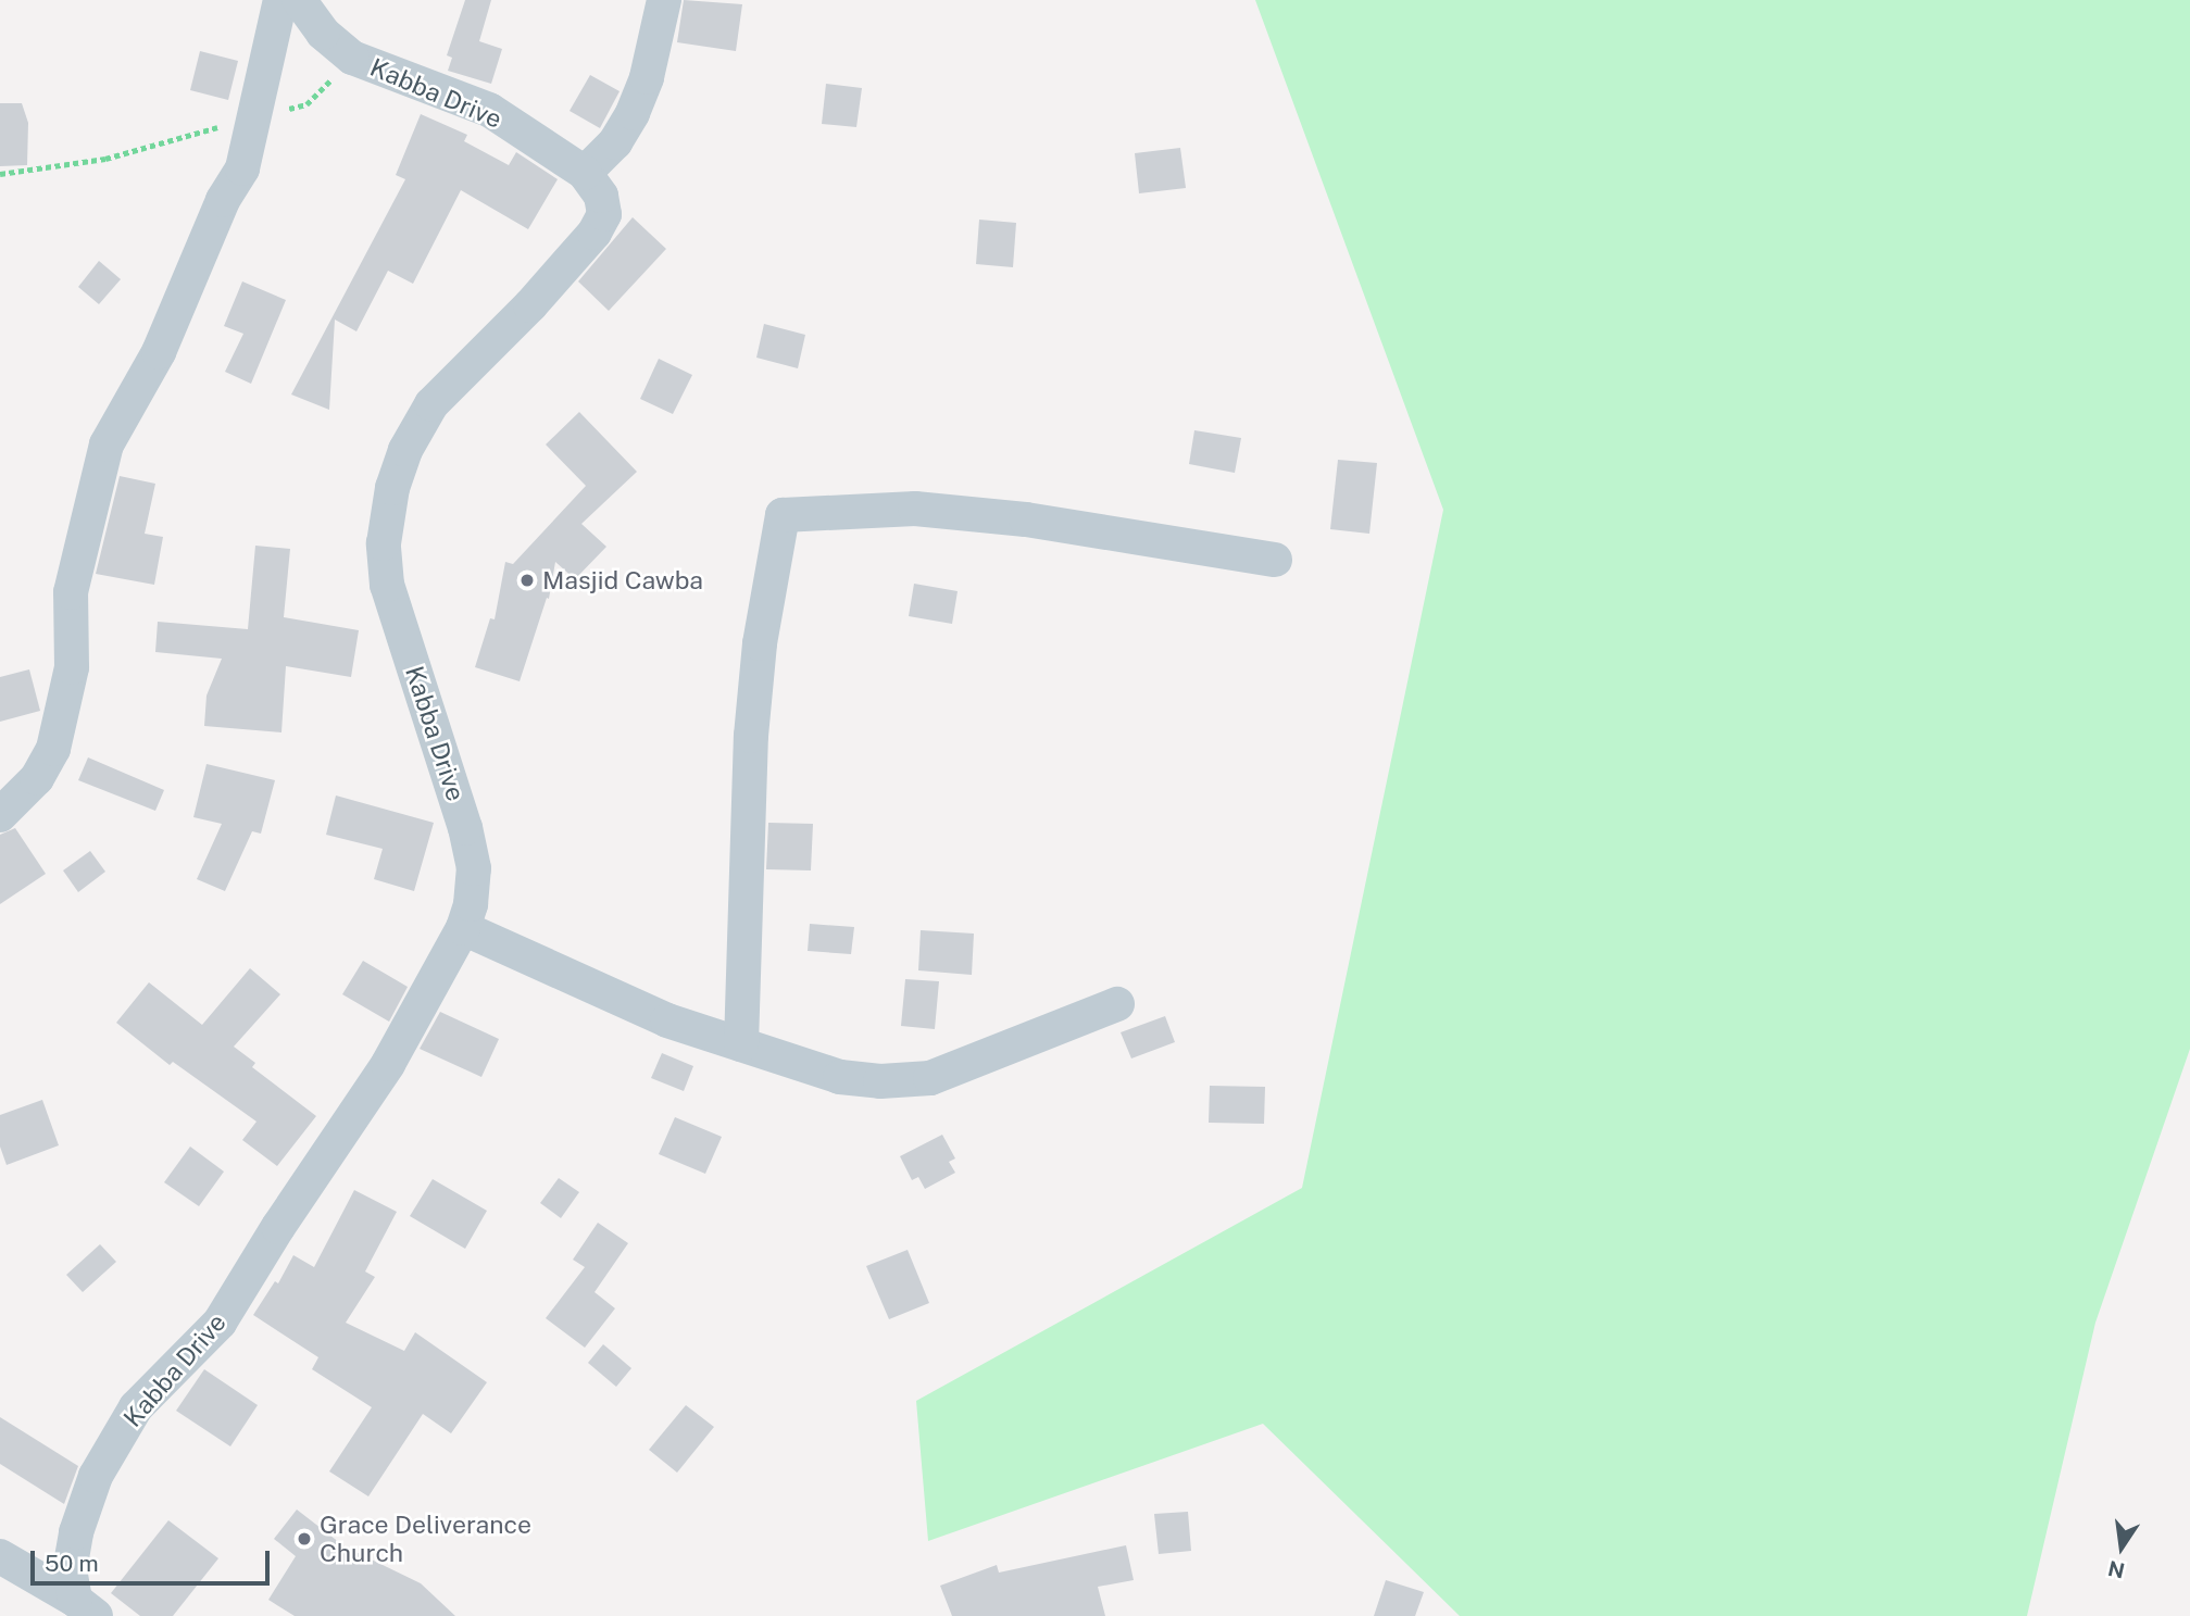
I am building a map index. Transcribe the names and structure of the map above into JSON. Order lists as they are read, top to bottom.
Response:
{
  "streets": {
    "street": ["Kabba Drive"]
  },
  "places": ["Masjid Cawba", "Grace Deliverance Church"],
  "scale_bar": "50 m",
  "north": "bottom"
}
